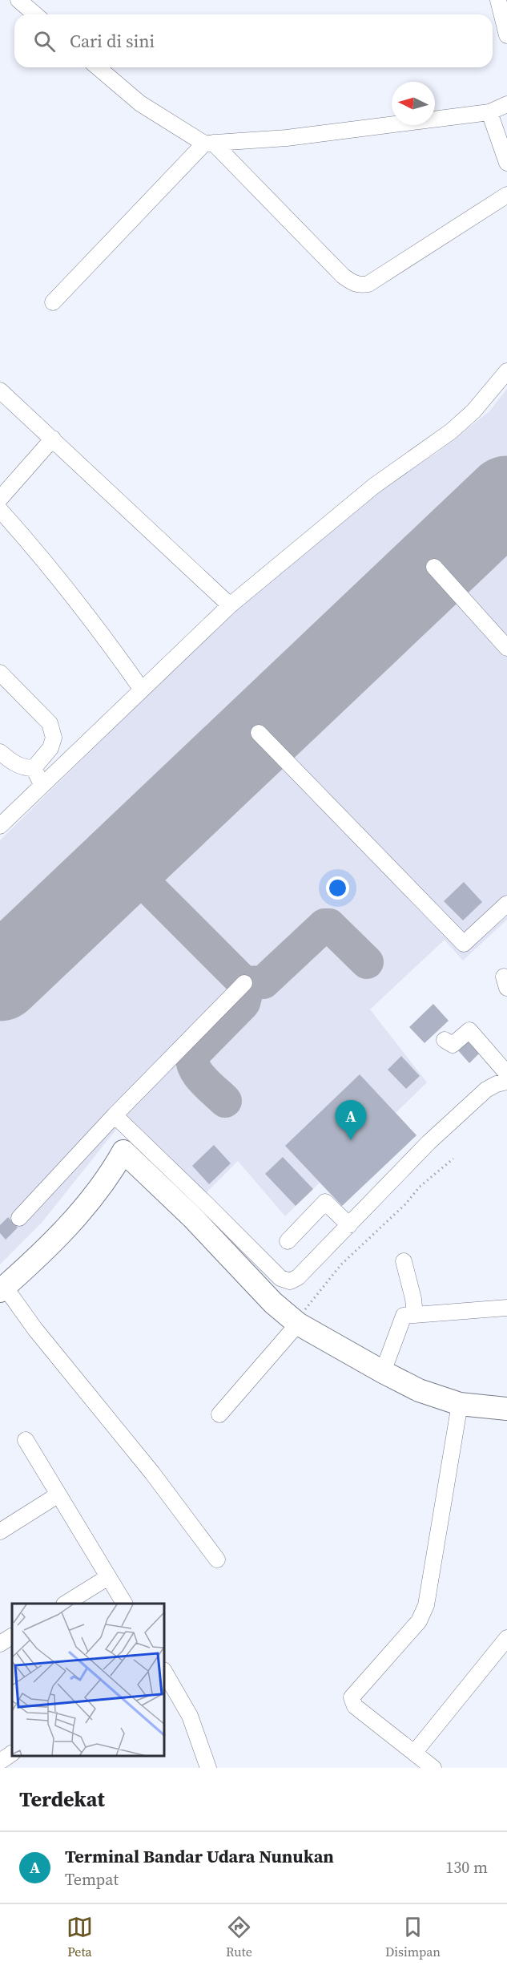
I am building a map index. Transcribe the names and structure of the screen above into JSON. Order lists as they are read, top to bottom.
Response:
{
  "north": "left",
  "page": {
    "search": "Cari di sini",
    "pins": "A",
    "heading": "Terdekat",
    "list": [
      {
        "mark": "A",
        "name": "Terminal Bandar Udara Nunukan",
        "note": "Tempat",
        "value": "130 m"
      }
    ],
    "nav": ["Peta", "Rute", "Disimpan"]
  }
}
